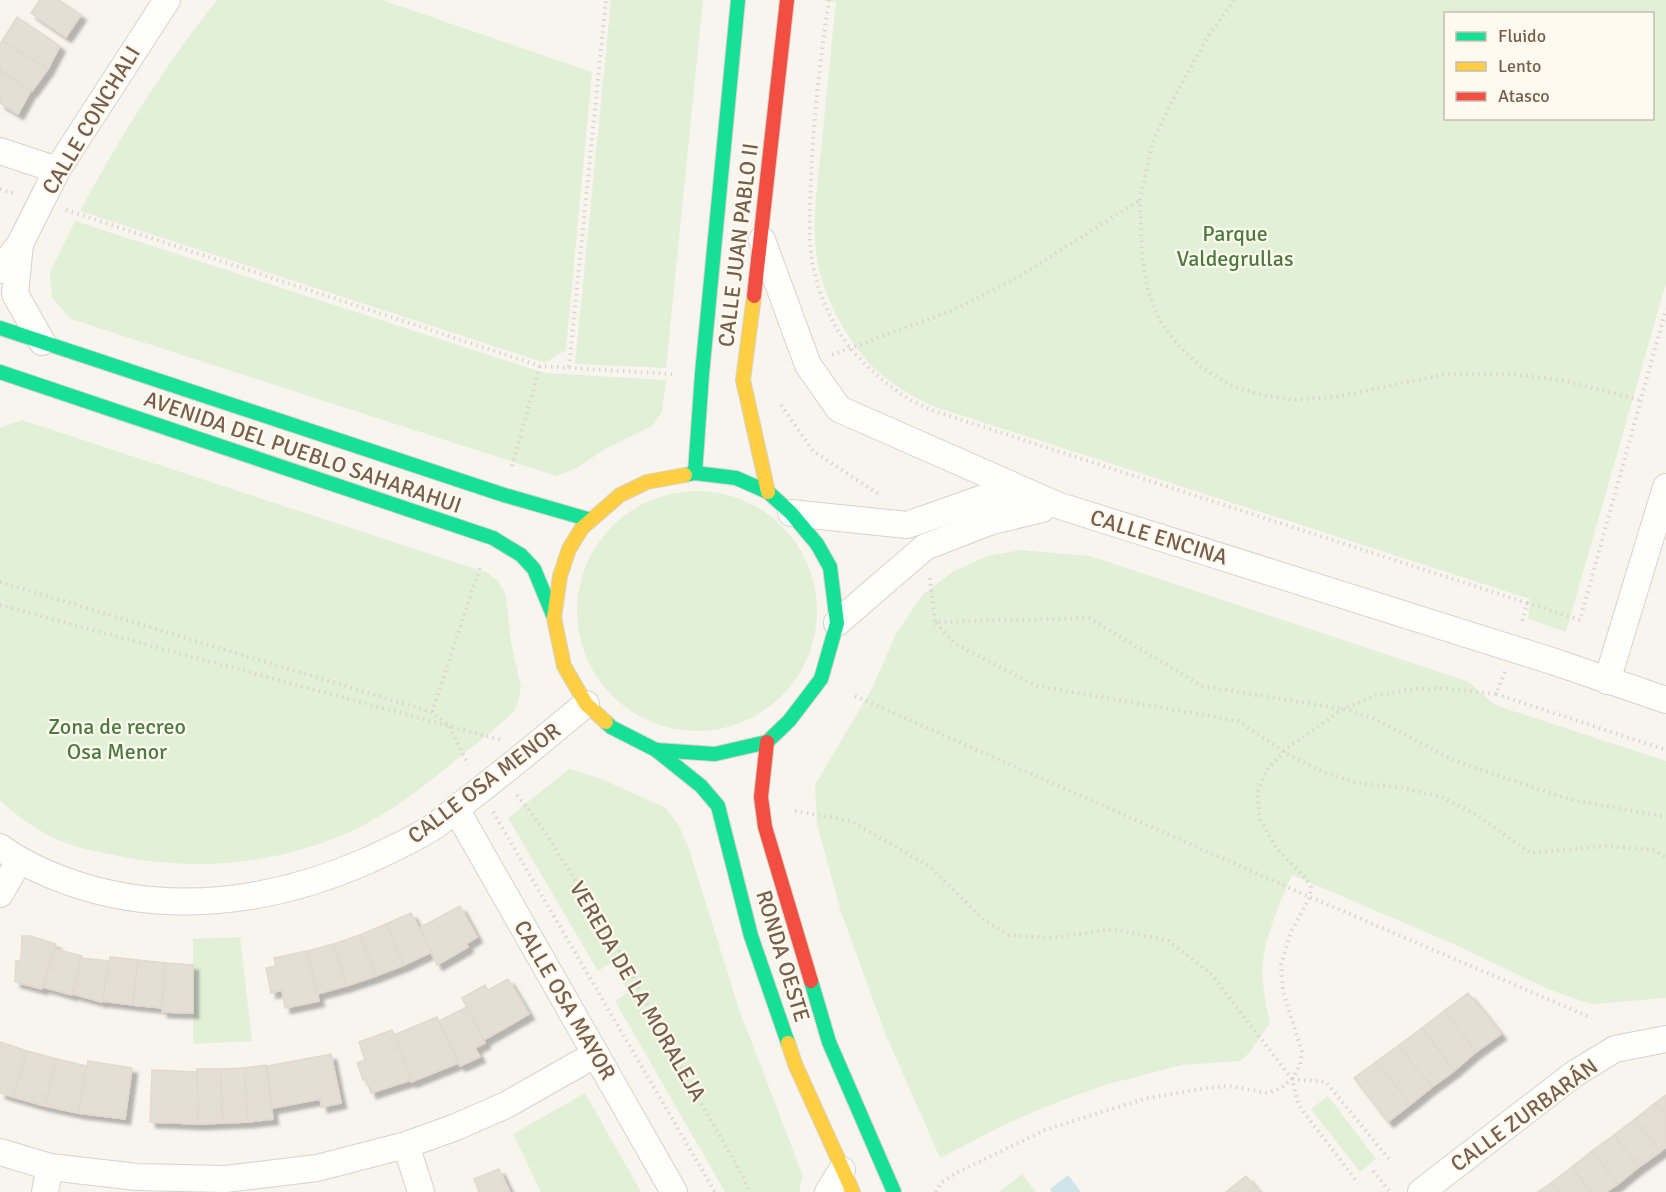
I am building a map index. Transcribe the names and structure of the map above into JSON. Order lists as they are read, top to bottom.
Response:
{
  "streets": {
    "main road": ["CALLE JUAN PABLO II", "AVENIDA DEL PUEBLO SAHARAHUI", "RONDA OESTE"],
    "street": [
      "CALLE CONCHALI",
      "CALLE ENCINA",
      "CALLE OSA MENOR",
      "CALLE OSA MAYOR",
      "CALLE ZURBARÁN"
    ],
    "path": ["VEREDA DE LA MORALEJA"]
  },
  "crossings": [
    ["CALLE CONCHALI", "AVENIDA DEL PUEBLO SAHARAHUI"],
    ["CALLE JUAN PABLO II", "CALLE ENCINA"],
    ["CALLE JUAN PABLO II", "RONDA OESTE"],
    ["AVENIDA DEL PUEBLO SAHARAHUI", "RONDA OESTE"],
    ["CALLE OSA MENOR", "RONDA OESTE"],
    ["CALLE OSA MENOR", "CALLE OSA MAYOR"]
  ],
  "parks": ["Parque Valdegrullas", "Zona de recreo Osa Menor"],
  "legend": ["Fluido", "Lento", "Atasco"]
}
